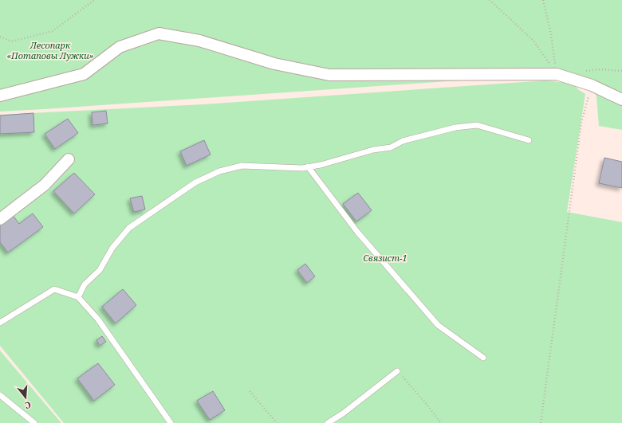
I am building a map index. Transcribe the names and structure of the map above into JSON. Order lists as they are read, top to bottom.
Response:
{
  "parks": ["Лесопарк «Потаповы Лужки»", "Связист-1"],
  "north": "bottom"
}
